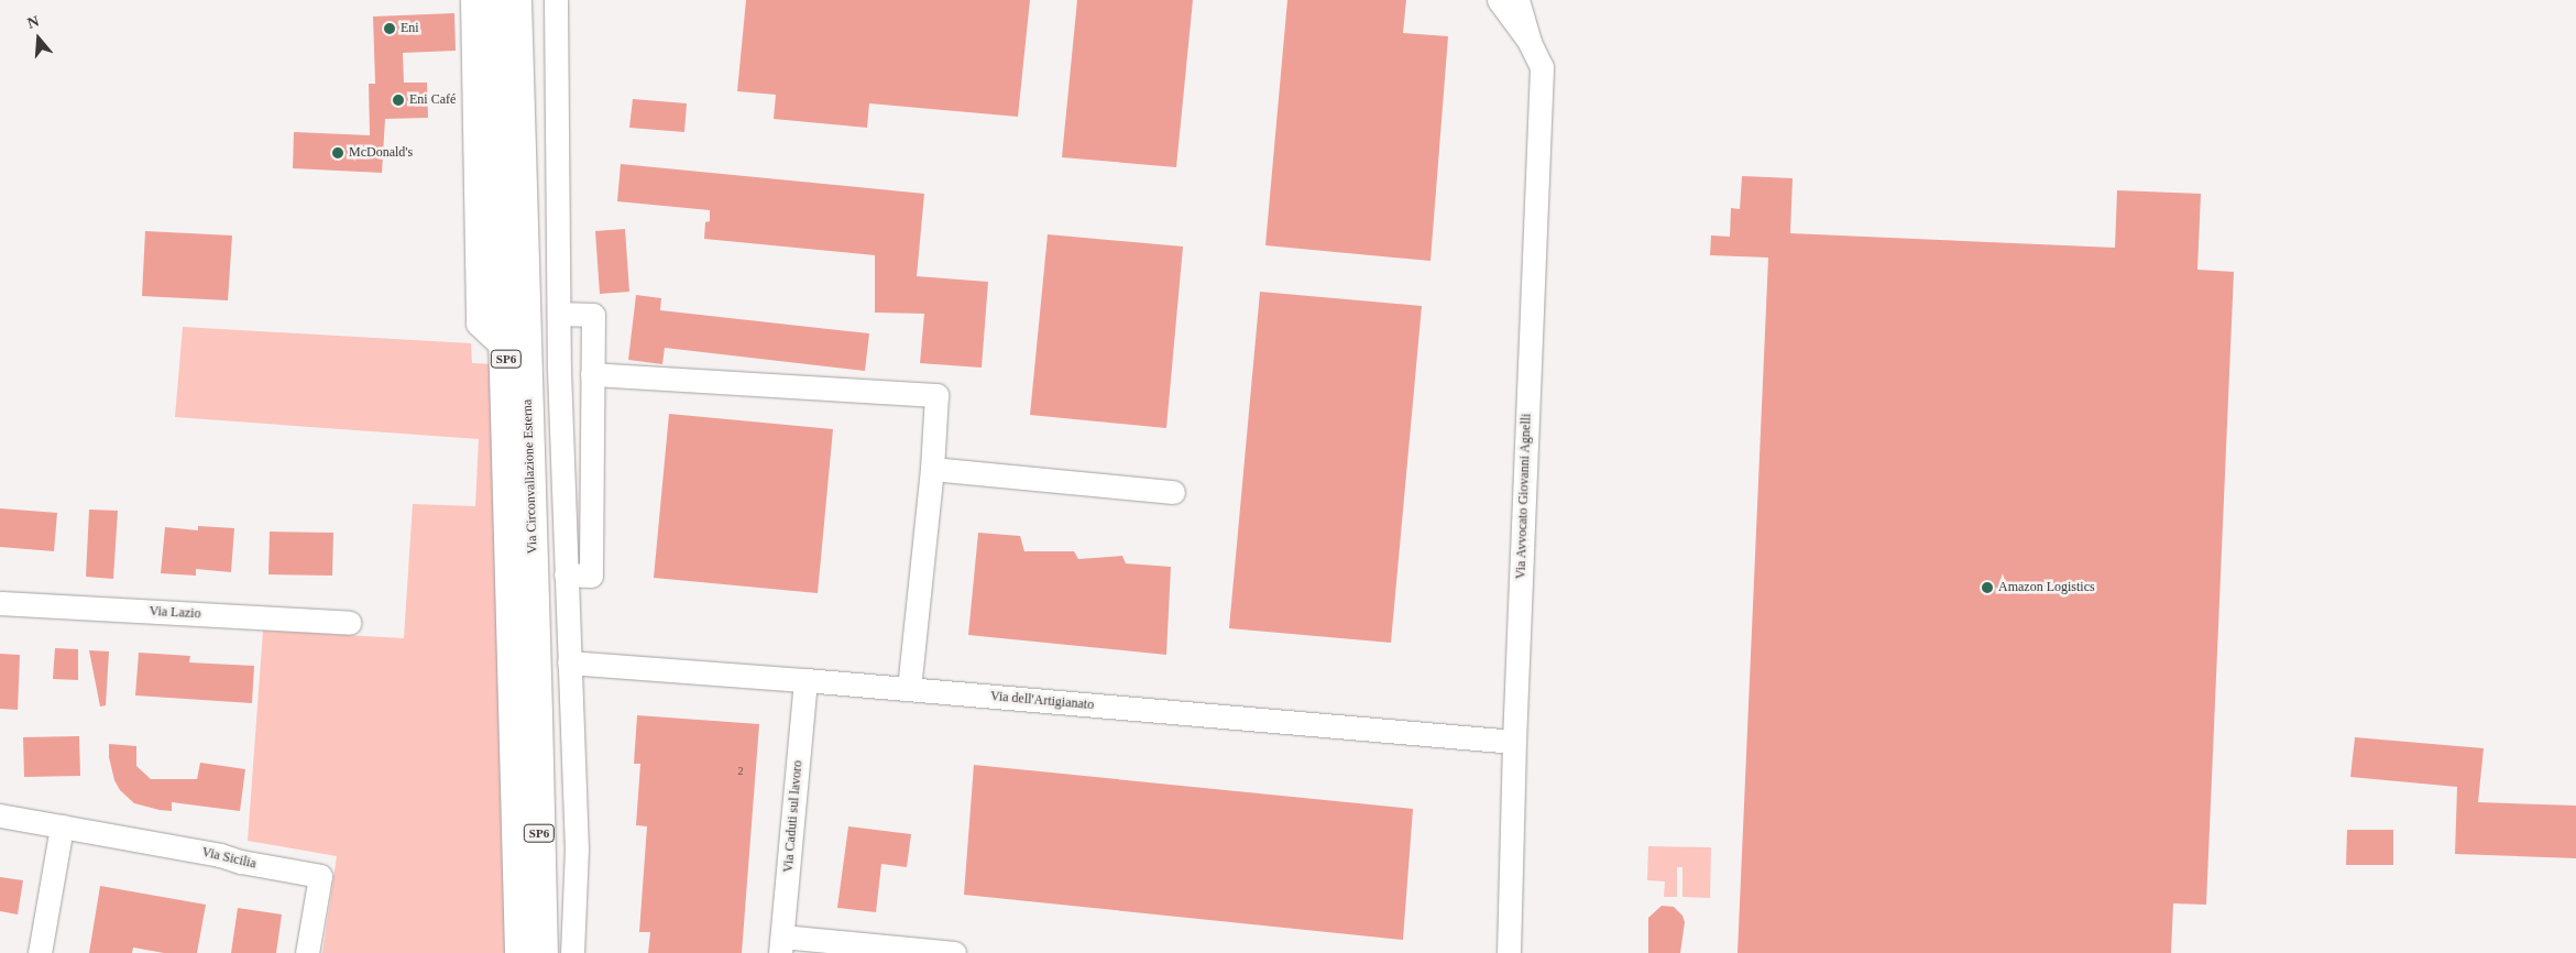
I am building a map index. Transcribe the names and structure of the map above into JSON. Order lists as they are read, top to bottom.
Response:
{
  "streets": {
    "main road": ["SP6", "Via Circonvallazione Esterna"],
    "street": [
      "Via Avvocato Giovanni Agnelli",
      "Via Lazio",
      "Via dell'Artigianato",
      "Via Caduti sul lavoro",
      "Via Sicilia"
    ]
  },
  "crossings": [
    ["Via Avvocato Giovanni Agnelli", "Via dell'Artigianato"],
    ["Via dell'Artigianato", "Via Caduti sul lavoro"]
  ],
  "places": [
    "Eni",
    "Eni Café",
    "McDonald's",
    "Amazon Logistics"
  ],
  "house_numbers": ["2"],
  "north": "top"
}
